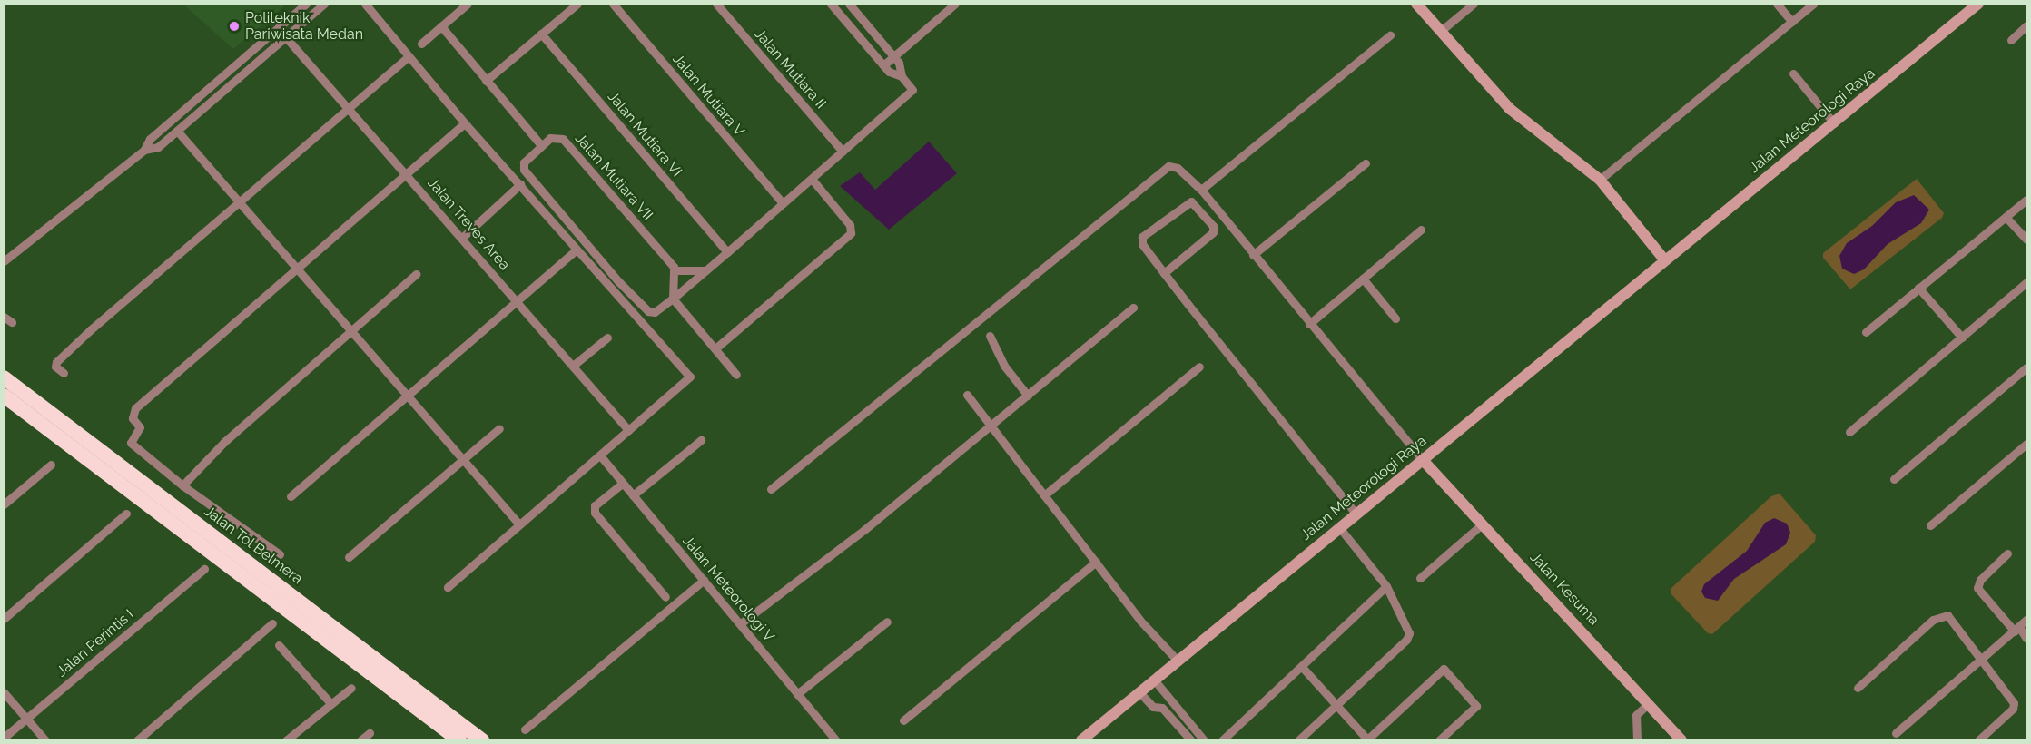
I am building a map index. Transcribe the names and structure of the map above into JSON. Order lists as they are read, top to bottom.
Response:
{
  "streets": {
    "highway": ["Jalan Tol Belmera"],
    "main road": ["Jalan Meteorologi Raya", "Jalan Kesuma"],
    "street": [
      "Jalan Mutiara II",
      "Jalan Mutiara V",
      "Jalan Mutiara VI",
      "Jalan Mutiara VII",
      "Jalan Treves Area",
      "Jalan Meteorologi V",
      "Jalan Perintis I"
    ]
  },
  "crossings": [
    ["Jalan Meteorologi Raya", "Jalan Kesuma"]
  ],
  "places": ["Politeknik Pariwisata Medan"]
}
